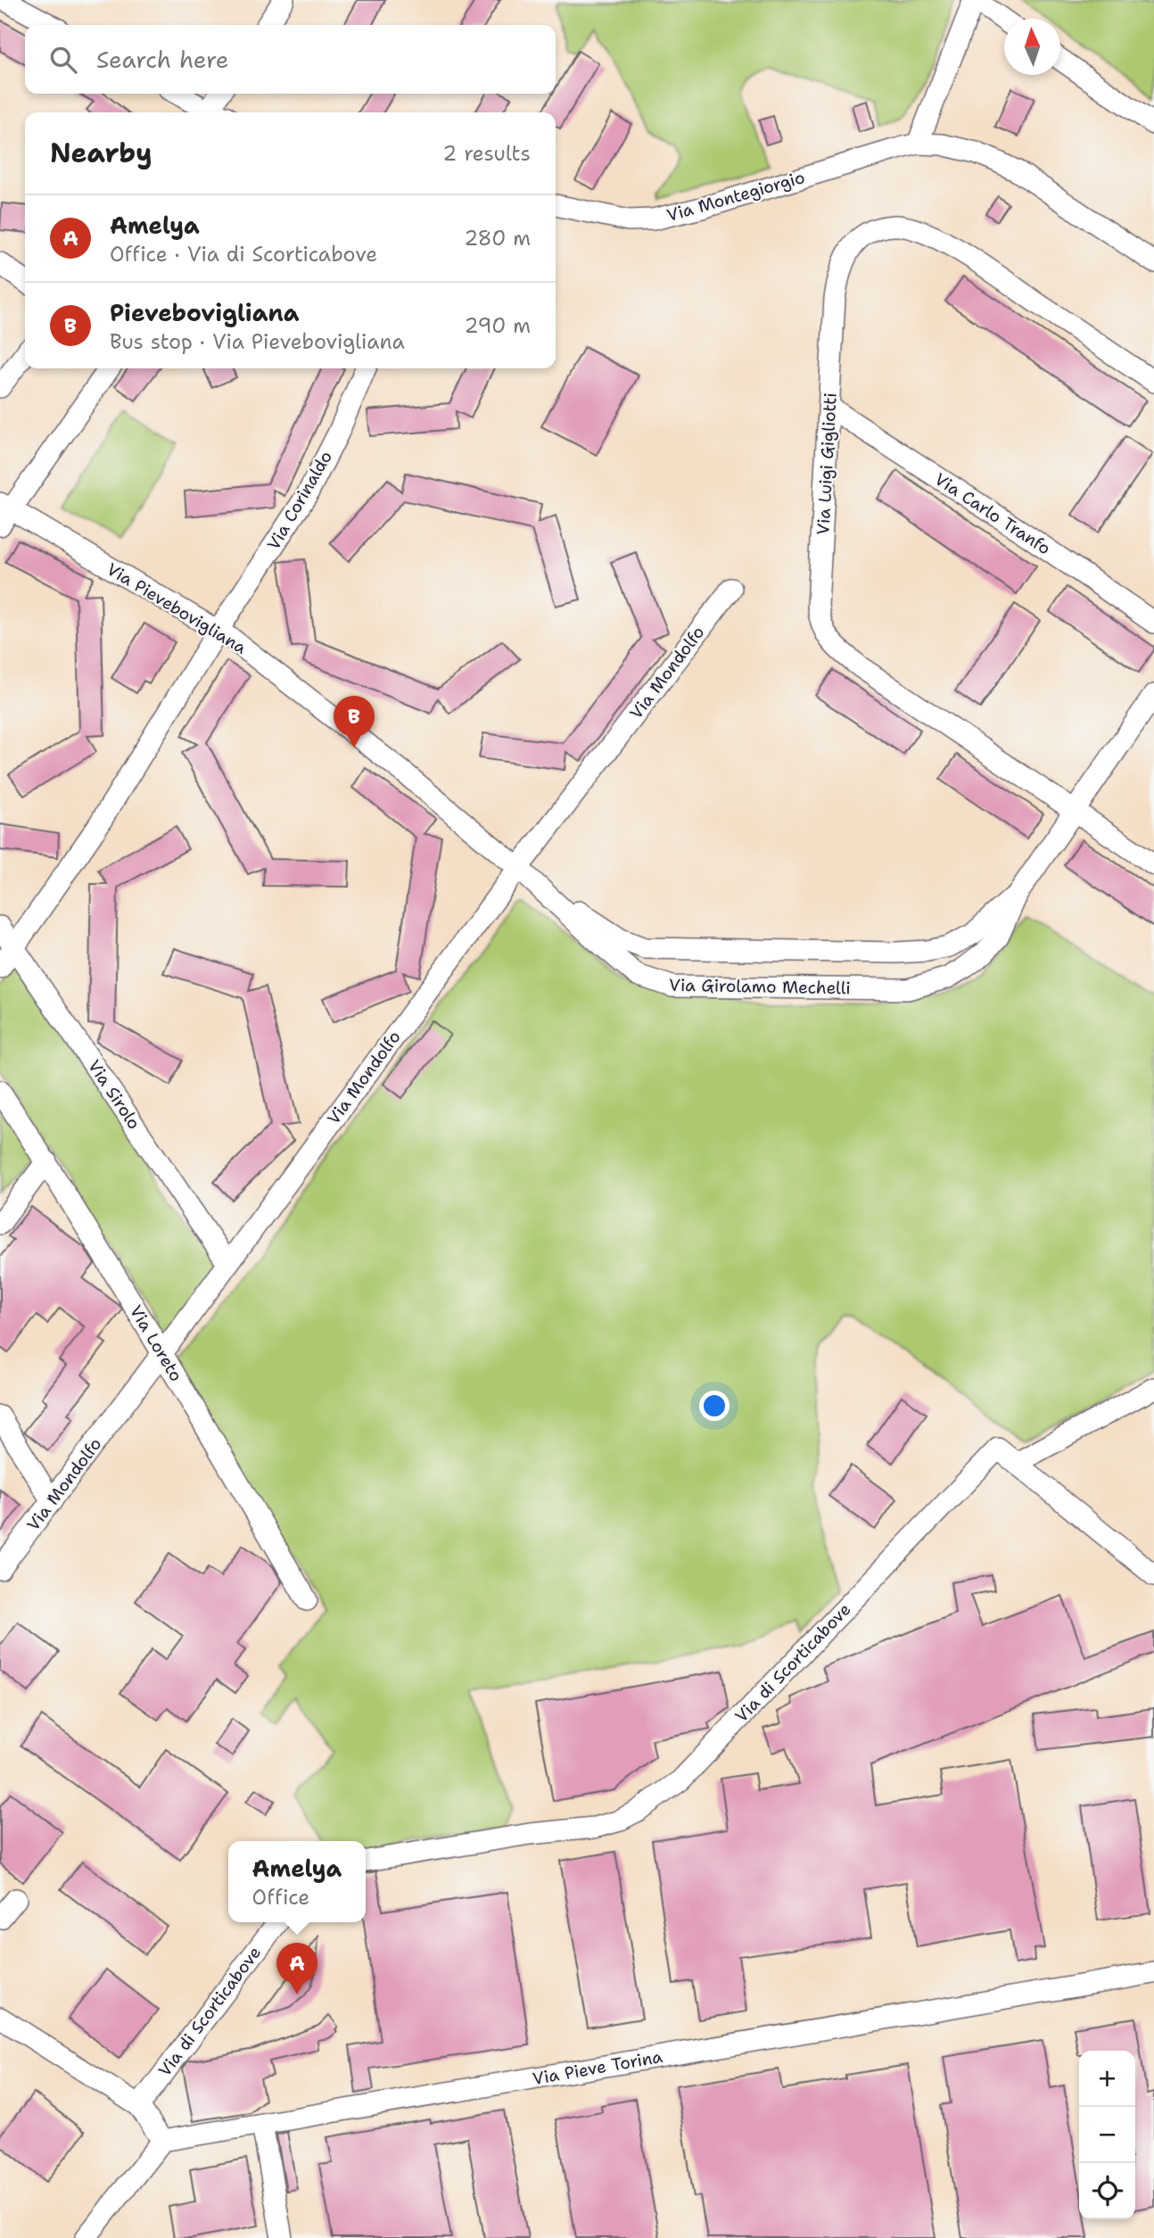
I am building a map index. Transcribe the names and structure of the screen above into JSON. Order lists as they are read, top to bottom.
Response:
{
  "streets": {
    "street": [
      "Via Montegiorgio",
      "Via Luigi Gigliotti",
      "Via Corinaldo",
      "Via Carlo Tranfo",
      "Via Pievebovigliana",
      "Via Mondolfo",
      "Via Girolamo Mechelli",
      "Via Sirolo",
      "Via Loreto",
      "Via di Scorticabove",
      "Via Pieve Torina"
    ]
  },
  "crossings": [
    ["Via Luigi Gigliotti", "Via Carlo Tranfo"],
    ["Via Luigi Gigliotti", "Via Girolamo Mechelli"],
    ["Via Corinaldo", "Via Pievebovigliana"],
    ["Via Corinaldo", "Via Sirolo"],
    ["Via Pievebovigliana", "Via Mondolfo"],
    ["Via Pievebovigliana", "Via Girolamo Mechelli"],
    ["Via Mondolfo", "Via Girolamo Mechelli"],
    ["Via Mondolfo", "Via Sirolo"],
    ["Via Mondolfo", "Via Loreto"]
  ],
  "north": "top",
  "page": {
    "search": "Search here",
    "heading": ["Nearby", "2 results"],
    "list": [
      {
        "mark": "A",
        "name": "Amelya",
        "note": "Office · Via di Scorticabove",
        "value": "280 m"
      },
      {
        "mark": "B",
        "name": "Pievebovigliana",
        "note": "Bus stop · Via Pievebovigliana",
        "value": "290 m"
      }
    ],
    "pins": ["B", "A"],
    "popup": ["Amelya", "Office"],
    "map_buttons": ["+", "−"]
  }
}
